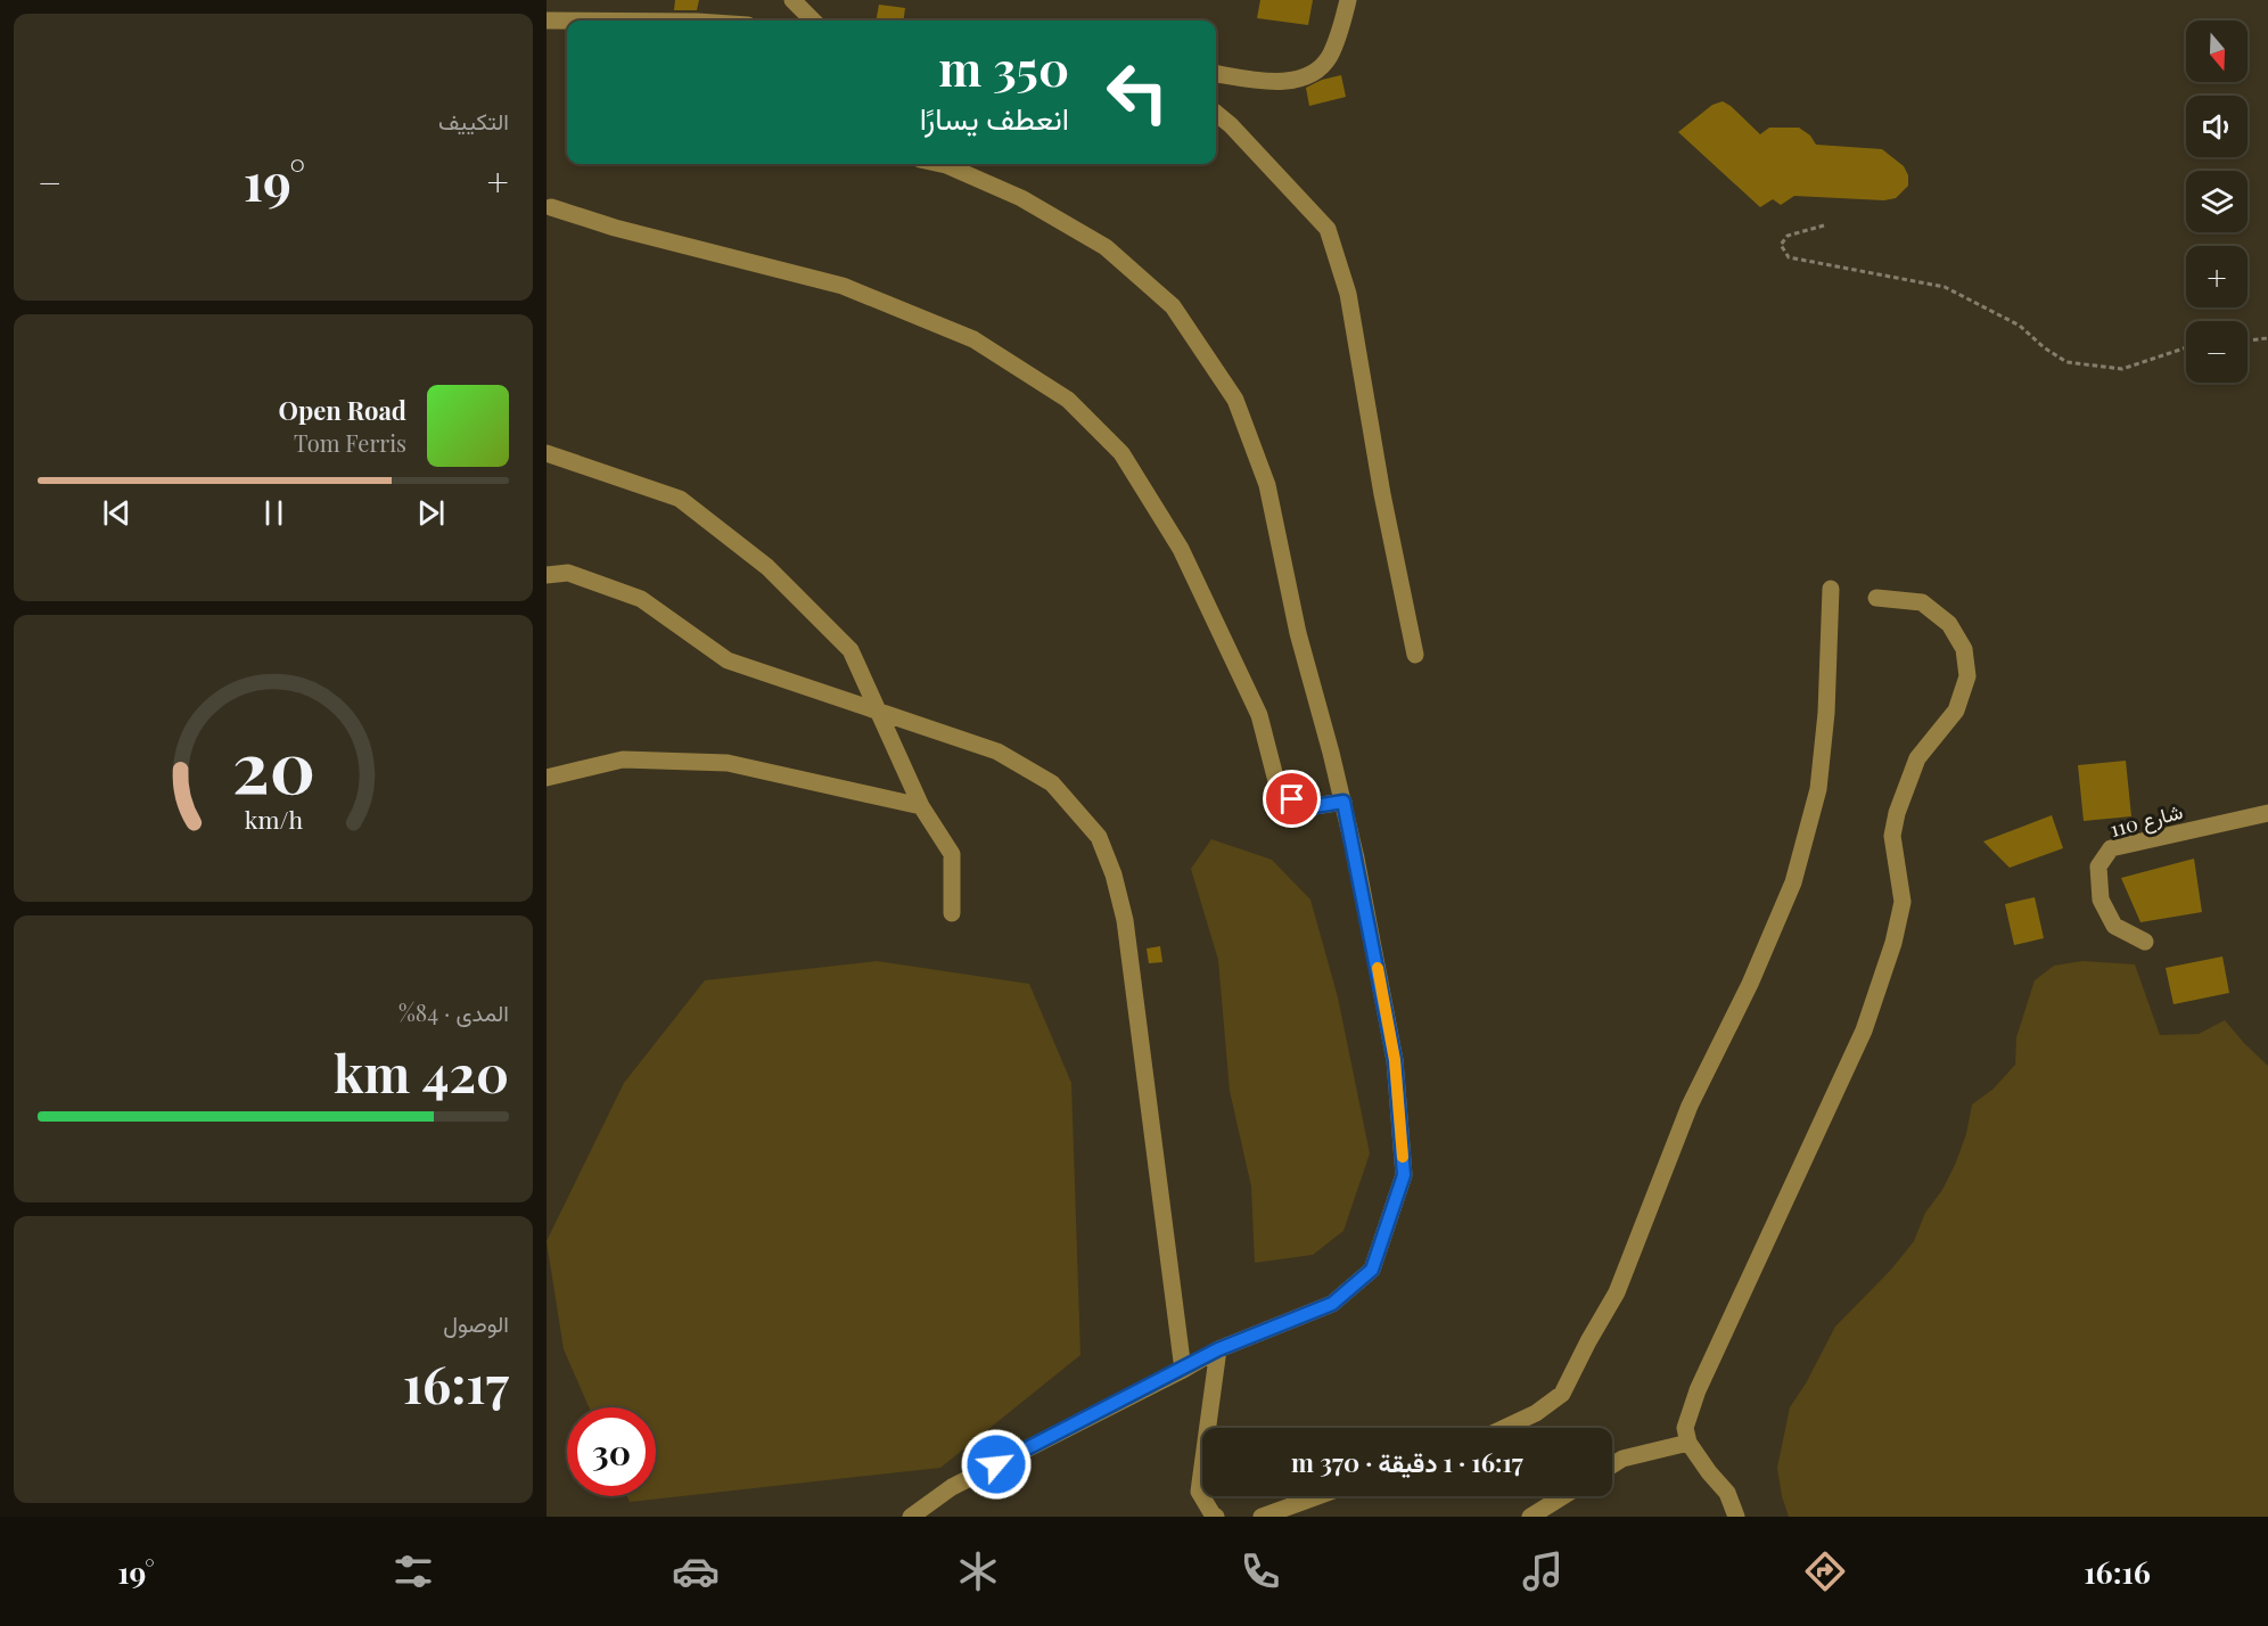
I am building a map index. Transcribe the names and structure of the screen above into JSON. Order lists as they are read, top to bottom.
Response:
{
  "streets": {
    "street": ["شارع 110"]
  },
  "north": "bottom",
  "page": {
    "tile": [
      "التكييف",
      ["المدى · 84%", "420 km"],
      ["الوصول", "16:17"]
    ],
    "map_buttons": ["+", "−"],
    "turn": ["350 m", "انعطف يسارًا"],
    "heat": ["−", "19°", "+"],
    "song": ["Open Road", "Tom Ferris"],
    "limit": "30",
    "trip": "16:17 · 1 دقيقة · 370 m",
    "tabs": ["16:16", "19°"],
    "gauge": ["20", "km/h"]
  }
}
